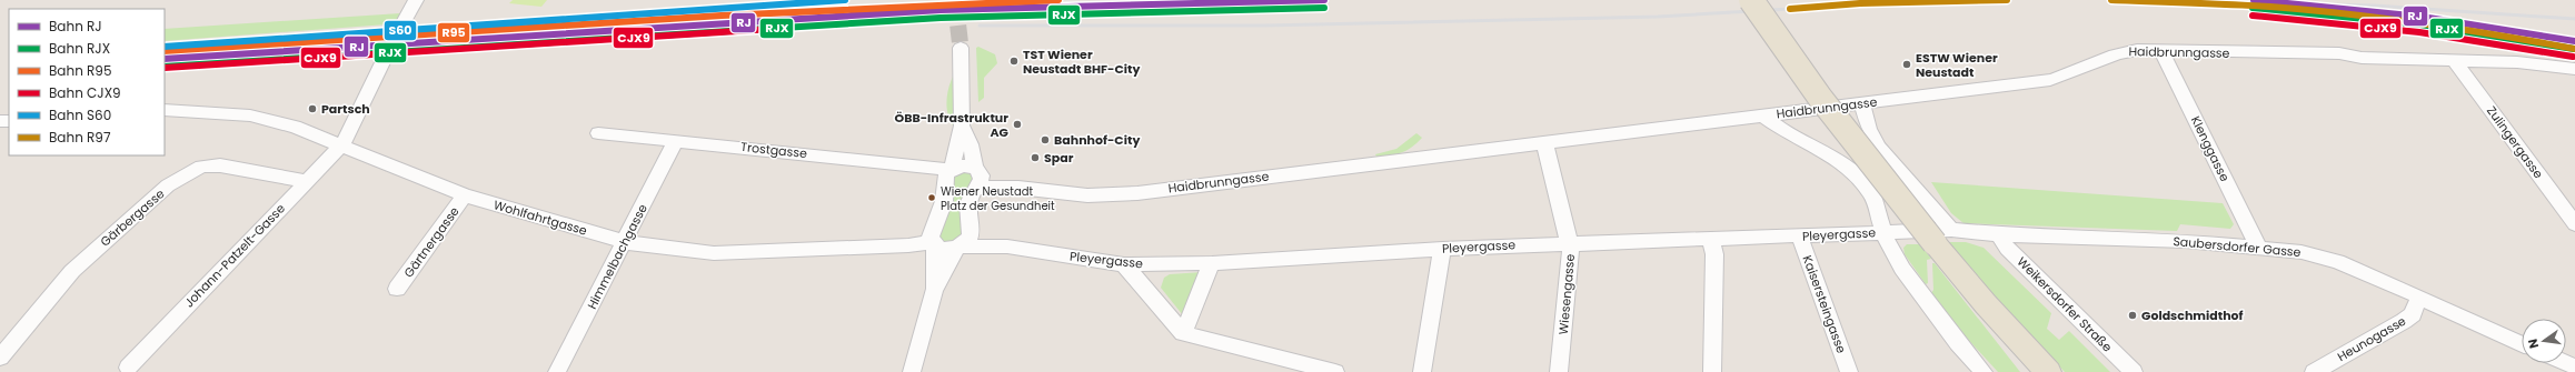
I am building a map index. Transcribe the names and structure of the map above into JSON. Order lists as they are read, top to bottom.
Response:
{
  "streets": {
    "street": [
      "Haidbrunngasse",
      "Zulingergasse",
      "Klenggasse",
      "Trostgasse",
      "Gärbergasse",
      "Wohlfahrtgasse",
      "Pleyergasse",
      "Gärtnergasse",
      "Saubersdorfer Gasse",
      "Johann-Patzelt-Gasse",
      "Himmelbachgasse",
      "Wiesengasse",
      "Kaisersteingasse",
      "Weikersdorfer Straße",
      "Heunogasse"
    ]
  },
  "crossings": [
    ["Haidbrunngasse", "Zulingergasse"],
    ["Haidbrunngasse", "Klenggasse"],
    ["Haidbrunngasse", "Trostgasse"],
    ["Haidbrunngasse", "Wiesengasse"],
    ["Klenggasse", "Saubersdorfer Gasse"],
    ["Trostgasse", "Himmelbachgasse"],
    ["Gärbergasse", "Johann-Patzelt-Gasse"],
    ["Wohlfahrtgasse", "Pleyergasse"],
    ["Wohlfahrtgasse", "Gärtnergasse"],
    ["Wohlfahrtgasse", "Johann-Patzelt-Gasse"],
    ["Wohlfahrtgasse", "Himmelbachgasse"],
    ["Pleyergasse", "Saubersdorfer Gasse"],
    ["Pleyergasse", "Wiesengasse"],
    ["Pleyergasse", "Kaisersteingasse"],
    ["Saubersdorfer Gasse", "Weikersdorfer Straße"],
    ["Saubersdorfer Gasse", "Heunogasse"]
  ],
  "places": [
    "TST Wiener Neustadt BHF-City",
    "ESTW Wiener Neustadt",
    "Partsch",
    "ÖBB-Infrastruktur AG",
    "Bahnhof-City",
    "Spar",
    "Wiener Neustadt Platz der Gesundheit",
    "Goldschmidthof"
  ],
  "lines": [
    "rail line RJ",
    "rail line R95",
    "rail line S60",
    "rail line R97",
    "rail line RJX",
    "rail line CJX9"
  ],
  "legend": [
    "Bahn RJ",
    "Bahn RJX",
    "Bahn R95",
    "Bahn CJX9",
    "Bahn S60",
    "Bahn R97"
  ],
  "north": "left"
}
